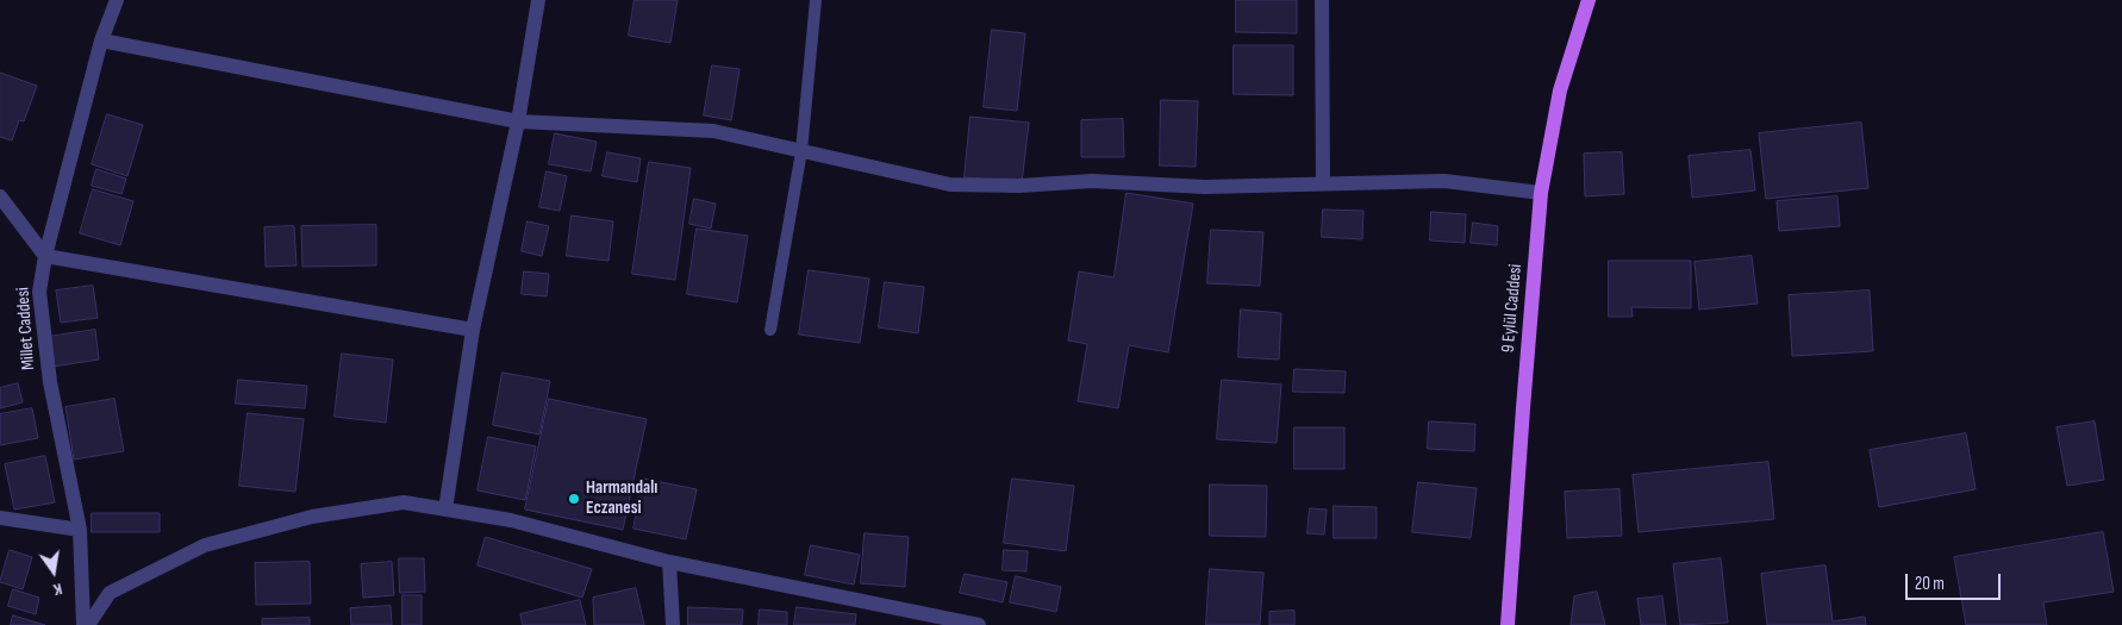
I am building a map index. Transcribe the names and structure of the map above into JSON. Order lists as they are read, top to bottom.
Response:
{
  "streets": {
    "main road": ["9 Eylül Caddesi"],
    "street": ["Millet Caddesi"]
  },
  "places": ["Harmandalı Eczanesi"],
  "scale_bar": "20 m",
  "north": "bottom"
}
